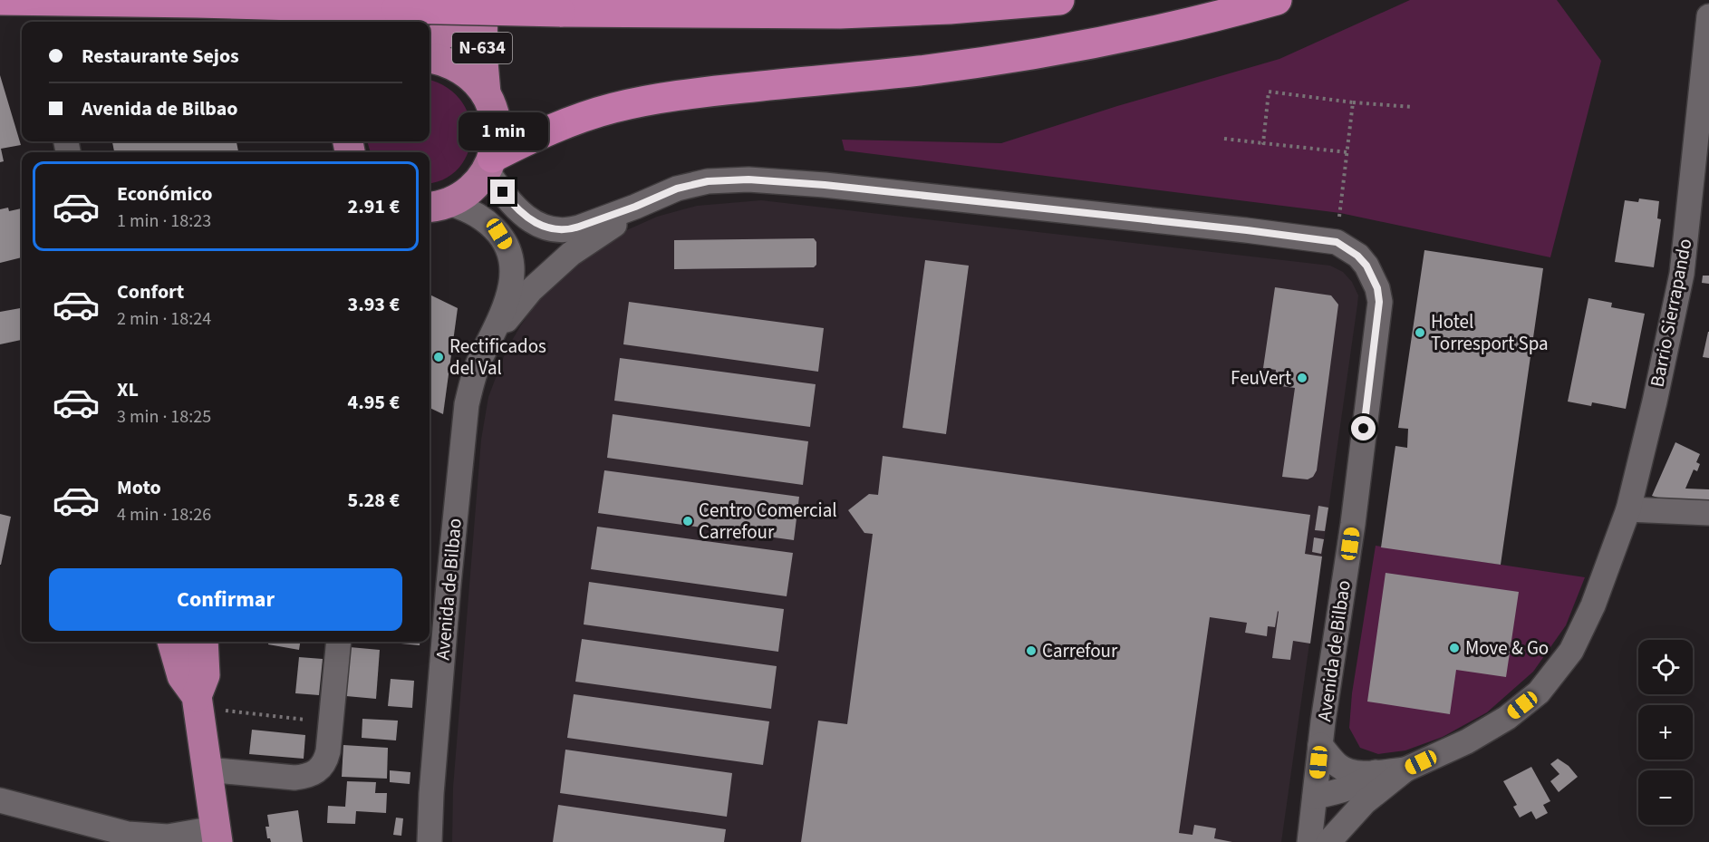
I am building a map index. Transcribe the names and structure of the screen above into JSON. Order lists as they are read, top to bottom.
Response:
{
  "streets": {
    "highway": ["N-634"],
    "street": ["Barrio Sierrapando", "Avenida de Bilbao"]
  },
  "crossings": [
    ["N-634", "Avenida de Bilbao"],
    ["Barrio Sierrapando", "Avenida de Bilbao"]
  ],
  "places": [
    "Hotel Torresport Spa",
    "Rectificados del Val",
    "FeuVert",
    "Centro Comercial Carrefour",
    "Move & Go",
    "Carrefour"
  ],
  "page": {
    "banner": ["Restaurante Sejos", "Avenida de Bilbao"],
    "bubble": "1 min",
    "list": [
      {
        "name": "Económico",
        "note": "1 min · 18:23",
        "value": "2.91 €"
      },
      {
        "name": "Confort",
        "note": "2 min · 18:24",
        "value": "3.93 €"
      },
      {
        "name": "XL",
        "note": "3 min · 18:25",
        "value": "4.95 €"
      },
      {
        "name": "Moto",
        "note": "4 min · 18:26",
        "value": "5.28 €"
      }
    ],
    "buttons": "Confirmar",
    "map_buttons": ["+", "−"]
  }
}
